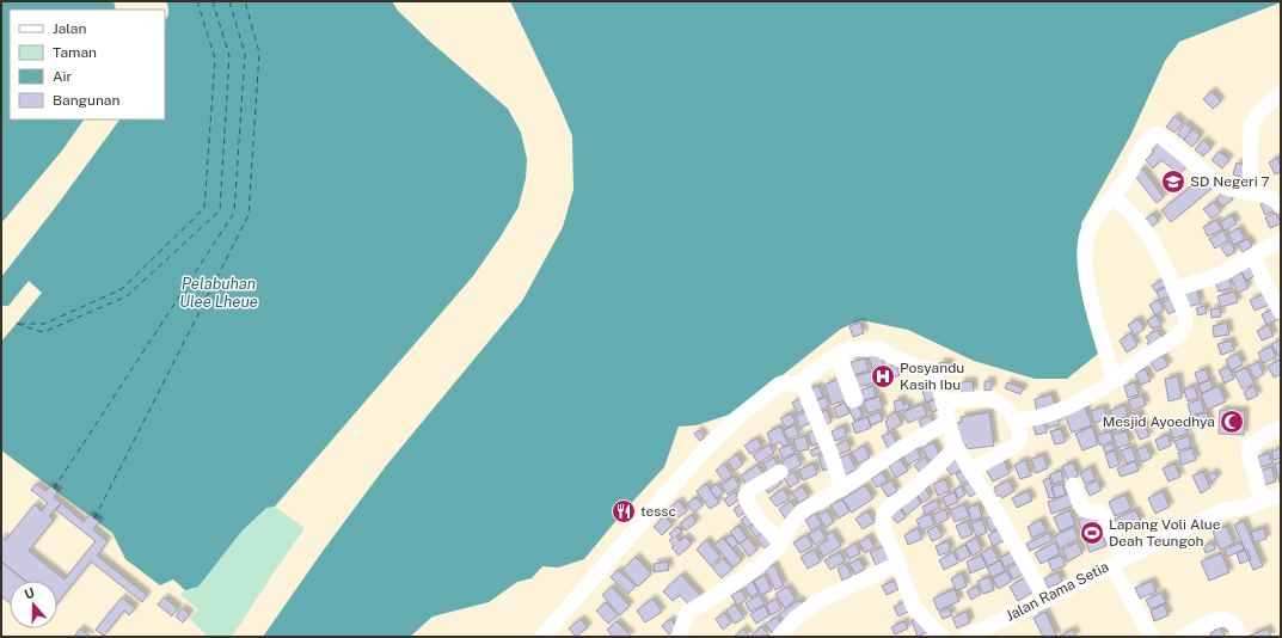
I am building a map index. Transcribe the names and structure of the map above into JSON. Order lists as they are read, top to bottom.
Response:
{
  "streets": {
    "street": ["Jalan Rama Setia"]
  },
  "water": ["Pelabuhan Ulee Lheue"],
  "places": {
    "school or university": ["SD Negeri 7"],
    "hospital": ["Posyandu Kasih Ibu"],
    "mosque": ["Mesjid Ayoedhya"],
    "restaurant": ["tessc"],
    "sports": ["Lapang Voli Alue Deah Teungoh"]
  },
  "legend": [
    "Jalan",
    "Taman",
    "Air",
    "Bangunan"
  ],
  "north": "top"
}
